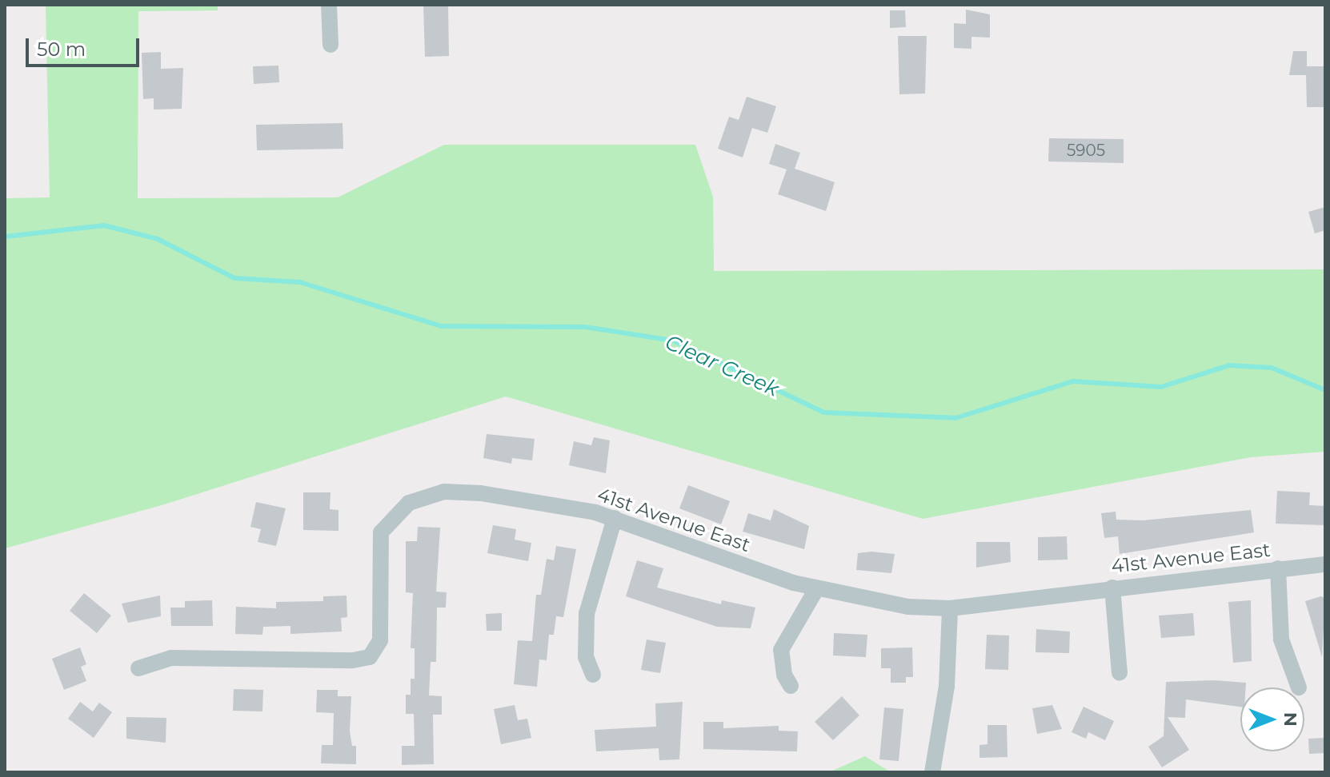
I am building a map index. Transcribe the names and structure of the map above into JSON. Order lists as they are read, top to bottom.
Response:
{
  "streets": {
    "street": ["41st Avenue East"]
  },
  "water": ["Clear Creek"],
  "house_numbers": ["5905"],
  "scale_bar": "50 m",
  "north": "right"
}
